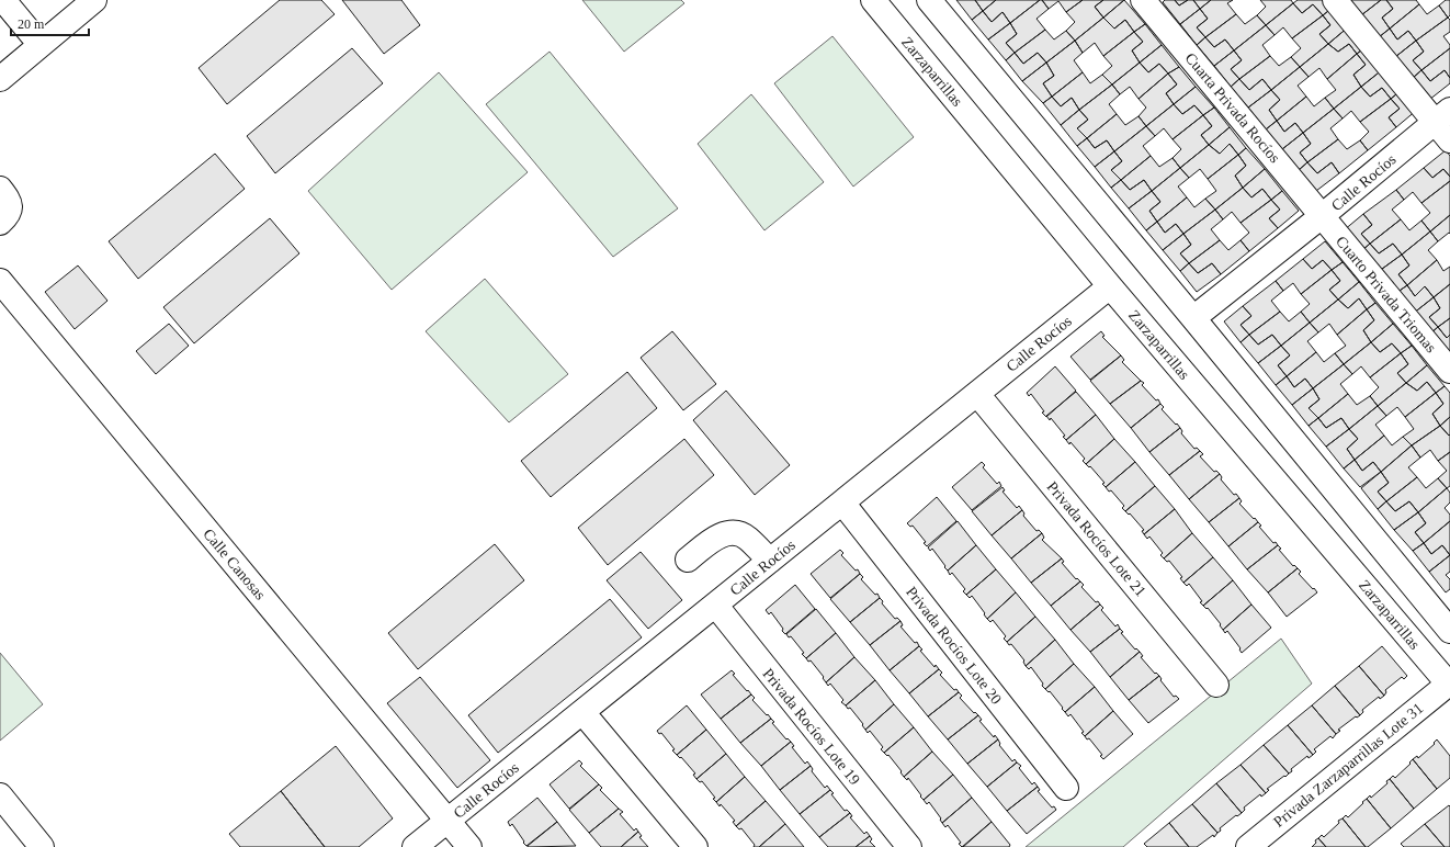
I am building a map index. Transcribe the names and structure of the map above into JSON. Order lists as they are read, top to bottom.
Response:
{
  "streets": {
    "street": [
      "Zarzaparrillas",
      "Cuarta Privada Rocíos",
      "Calle Rocíos",
      "Cuarto Privada Triomas",
      "Privada Rocíos Lote 21",
      "Calle Canosas",
      "Privada Rocíos Lote 20",
      "Privada Rocíos Lote 19",
      "Privada Zarzaparrillas Lote 31"
    ]
  },
  "crossings": [
    ["Zarzaparrillas", "Calle Rocíos"],
    ["Zarzaparrillas", "Privada Zarzaparrillas Lote 31"],
    ["Cuarta Privada Rocíos", "Calle Rocíos"],
    ["Cuarta Privada Rocíos", "Cuarto Privada Triomas"],
    ["Calle Rocíos", "Cuarto Privada Triomas"],
    ["Calle Rocíos", "Privada Rocíos Lote 21"],
    ["Calle Rocíos", "Calle Canosas"],
    ["Calle Rocíos", "Privada Rocíos Lote 20"],
    ["Calle Rocíos", "Privada Rocíos Lote 19"]
  ],
  "scale_bar": "20 m"
}
